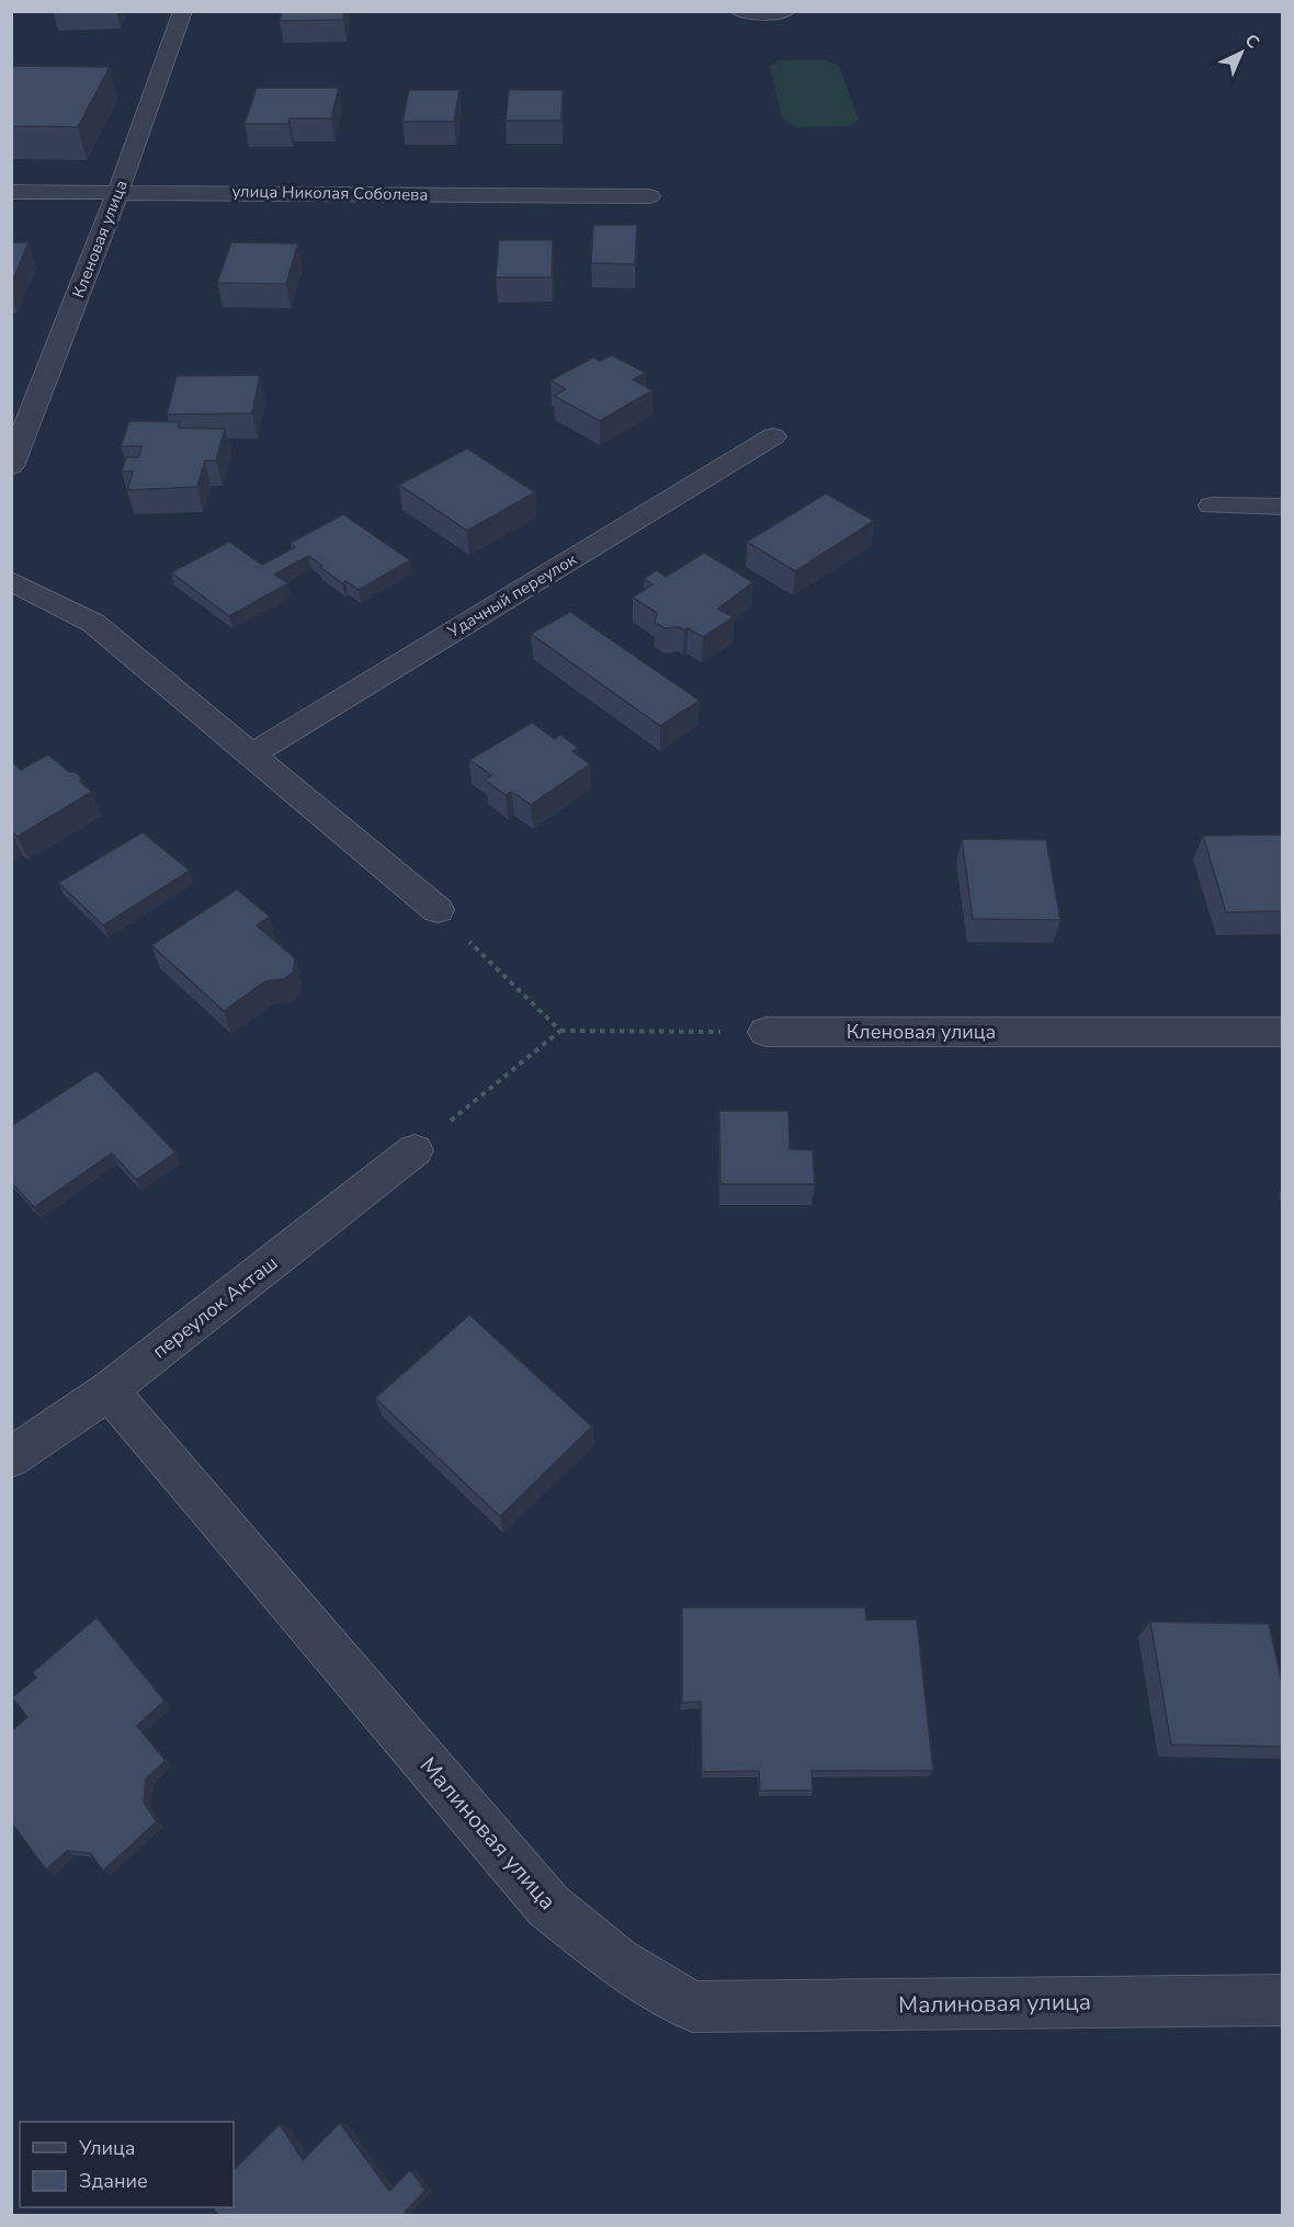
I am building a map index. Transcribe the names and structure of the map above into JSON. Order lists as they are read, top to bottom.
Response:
{
  "streets": {
    "street": [
      "улица Николая Соболева",
      "Кленовая улица",
      "Удачный переулок",
      "переулок Акташ",
      "Малиновая улица"
    ]
  },
  "crossings": [
    ["улица Николая Соболева", "Кленовая улица"],
    ["переулок Акташ", "Малиновая улица"]
  ],
  "legend": ["Улица", "Здание"],
  "north": "top right"
}
